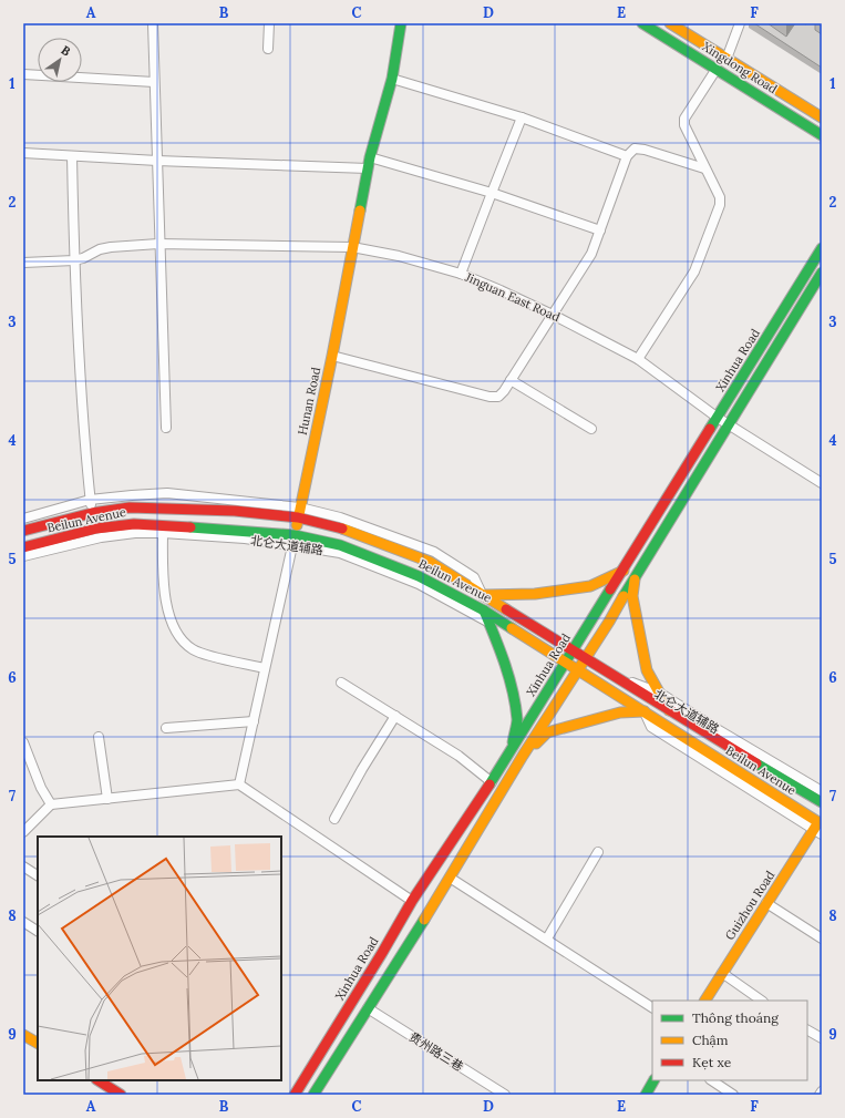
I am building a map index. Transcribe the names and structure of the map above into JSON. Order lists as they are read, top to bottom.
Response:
{
  "streets": {
    "main road": [
      "Xingdong Road",
      "Xinhua Road",
      "Hunan Road",
      "Beilun Avenue",
      "Guizhou Road"
    ],
    "street": ["Jinguan East Road", "北仑大道辅路", "贵州路三巷"]
  },
  "crossings": [
    ["Jinguan East Road", "Xinhua Road"],
    ["Jinguan East Road", "Hunan Road"],
    ["Xinhua Road", "Beilun Avenue"],
    ["Xinhua Road", "贵州路三巷"],
    ["Hunan Road", "Beilun Avenue"],
    ["Hunan Road", "北仑大道辅路"],
    ["Beilun Avenue", "北仑大道辅路"],
    ["Beilun Avenue", "Guizhou Road"]
  ],
  "legend": ["Thông thoáng", "Chậm", "Kẹt xe"],
  "north": "top right",
  "grid": {
    "columns": [
      "A",
      "B",
      "C",
      "D",
      "E",
      "F"
    ],
    "rows": [
      "1",
      "2",
      "3",
      "4",
      "5",
      "6",
      "7",
      "8",
      "9"
    ]
  }
}
